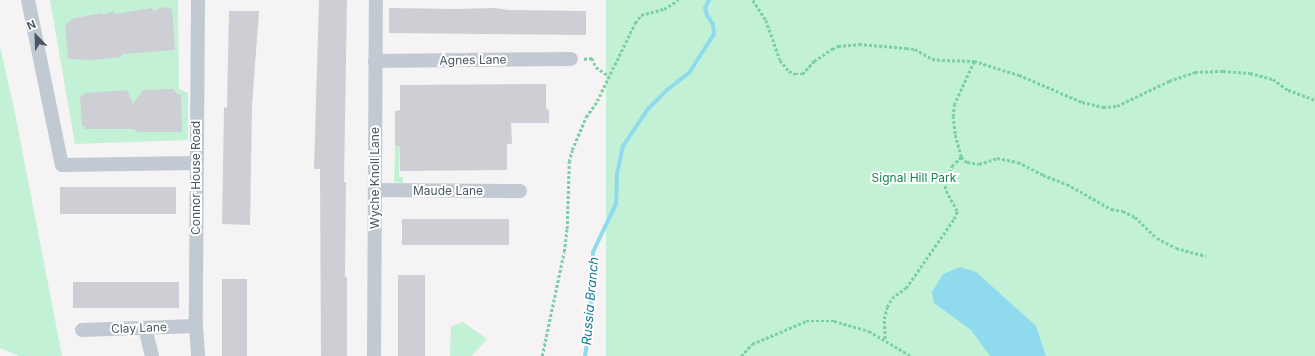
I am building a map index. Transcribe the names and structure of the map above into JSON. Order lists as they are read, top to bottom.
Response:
{
  "streets": {
    "street": [
      "Agnes Lane",
      "Connor House Road",
      "Wyche Knoll Lane",
      "Maude Lane",
      "Clay Lane"
    ]
  },
  "crossings": [
    ["Agnes Lane", "Wyche Knoll Lane"],
    ["Connor House Road", "Clay Lane"],
    ["Wyche Knoll Lane", "Maude Lane"]
  ],
  "water": ["Russia Branch"],
  "parks": ["Signal Hill Park"],
  "north": "top left"
}
